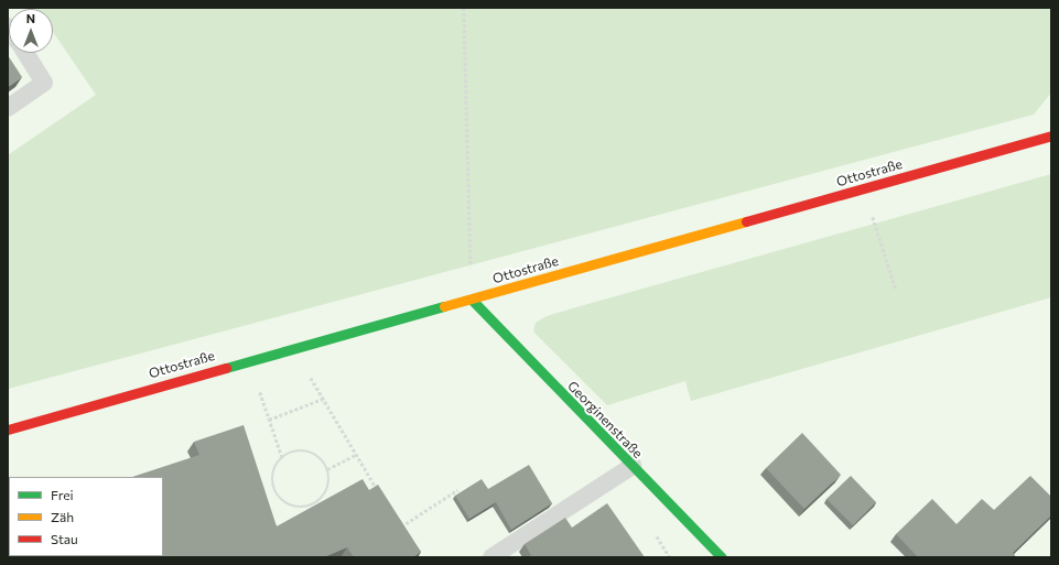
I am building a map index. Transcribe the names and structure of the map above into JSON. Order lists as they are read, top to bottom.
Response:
{
  "streets": {
    "street": ["Ottostraße", "Georginenstraße"]
  },
  "crossings": [
    ["Ottostraße", "Georginenstraße"]
  ],
  "legend": ["Frei", "Zäh", "Stau"],
  "north": "top"
}
